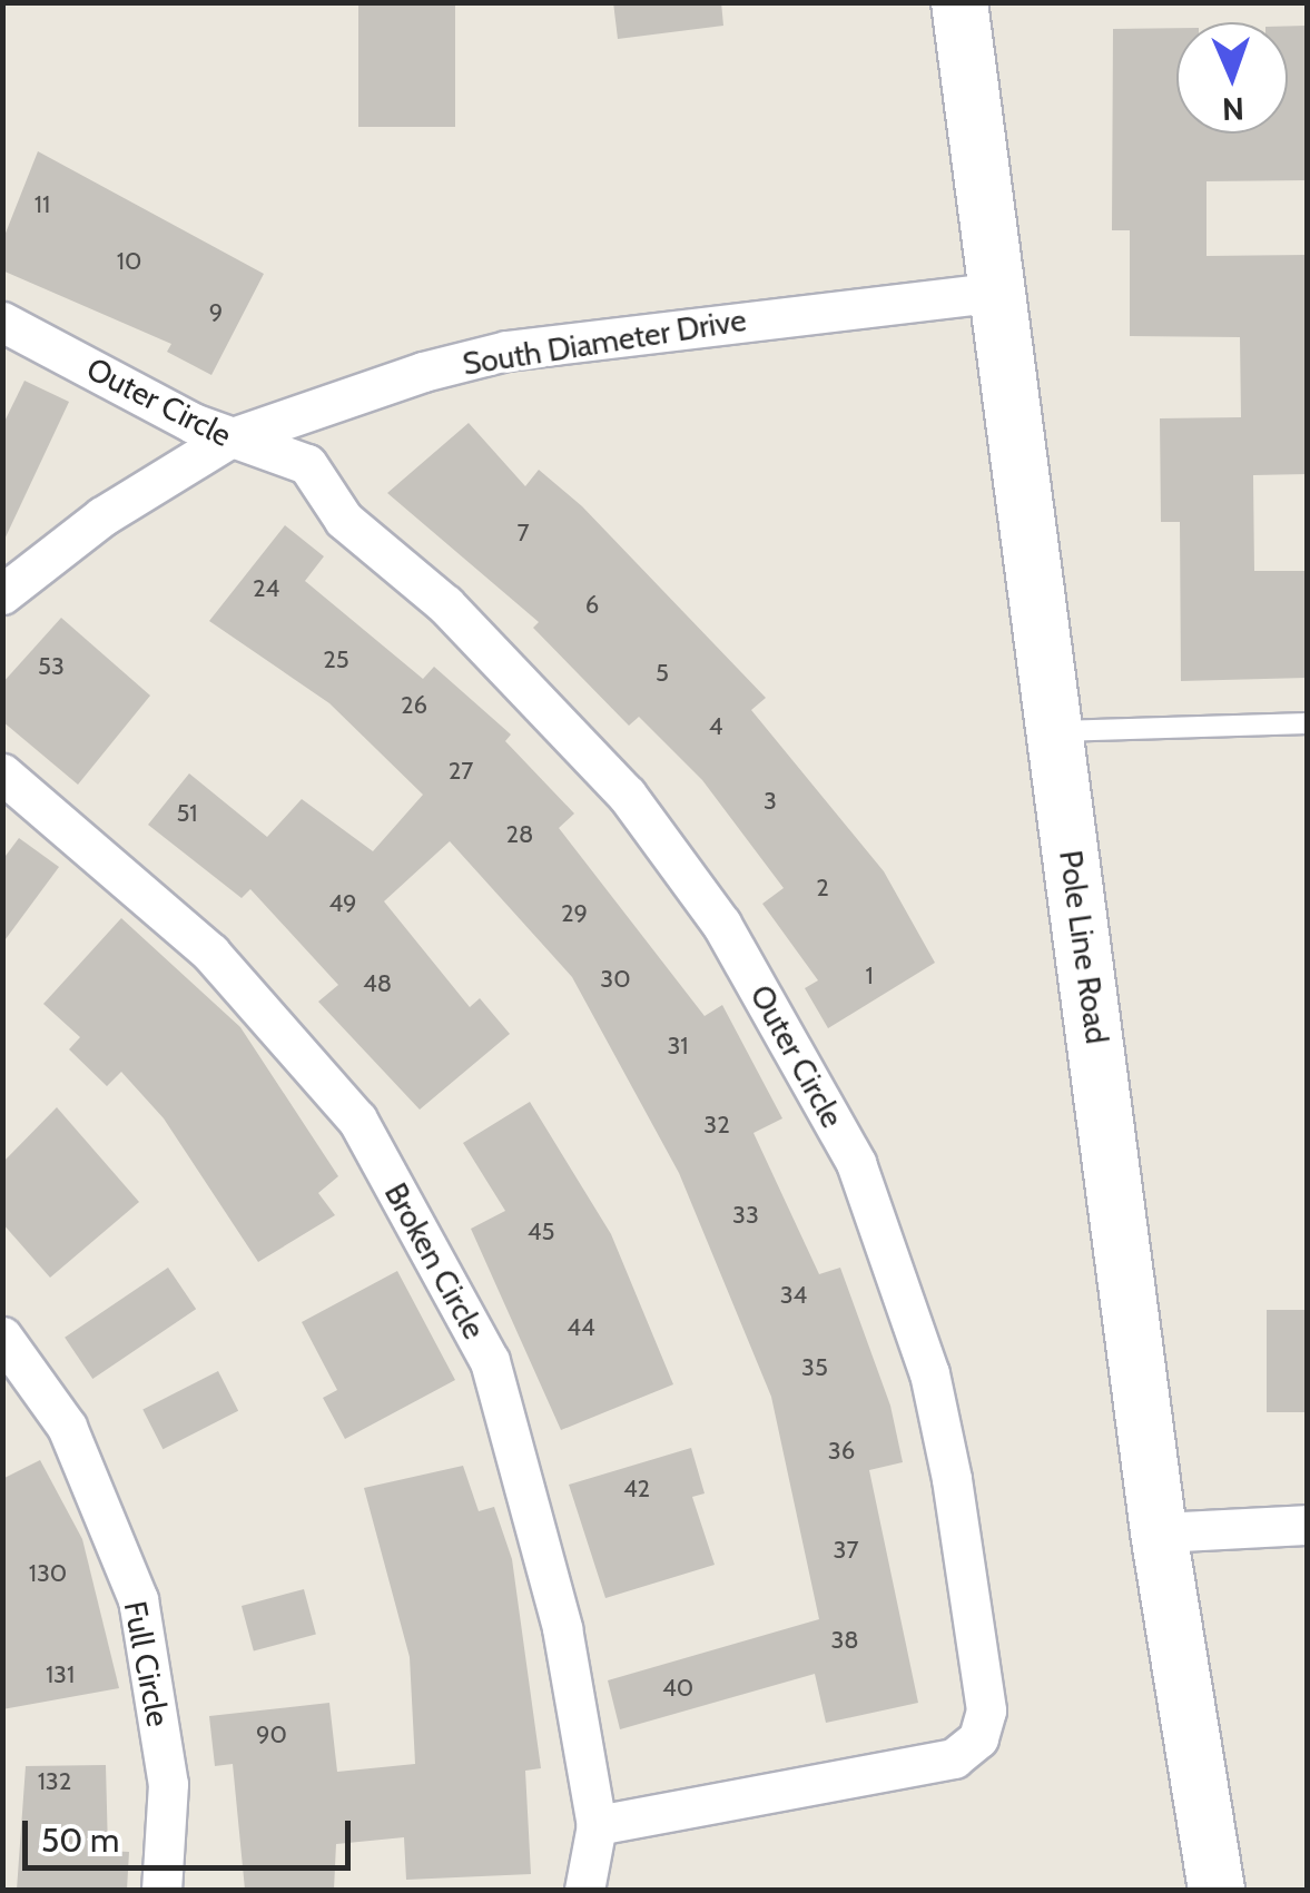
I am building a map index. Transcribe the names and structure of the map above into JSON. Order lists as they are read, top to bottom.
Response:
{
  "streets": {
    "main road": ["Pole Line Road"],
    "street": [
      "South Diameter Drive",
      "Outer Circle",
      "Broken Circle",
      "Full Circle"
    ]
  },
  "crossings": [
    ["South Diameter Drive", "Outer Circle"],
    ["South Diameter Drive", "Pole Line Road"],
    ["Outer Circle", "Broken Circle"]
  ],
  "house_numbers": [
    "11",
    "10",
    "9",
    "7",
    "24",
    "6",
    "25",
    "53",
    "5",
    "26",
    "4",
    "27",
    "3",
    "51",
    "28",
    "2",
    "49",
    "29",
    "1",
    "30",
    "48",
    "31",
    "32",
    "33",
    "45",
    "34",
    "44",
    "35",
    "36",
    "42",
    "37",
    "130",
    "38",
    "131",
    "40",
    "90",
    "132"
  ],
  "scale_bar": "50 m",
  "north": "bottom"
}
